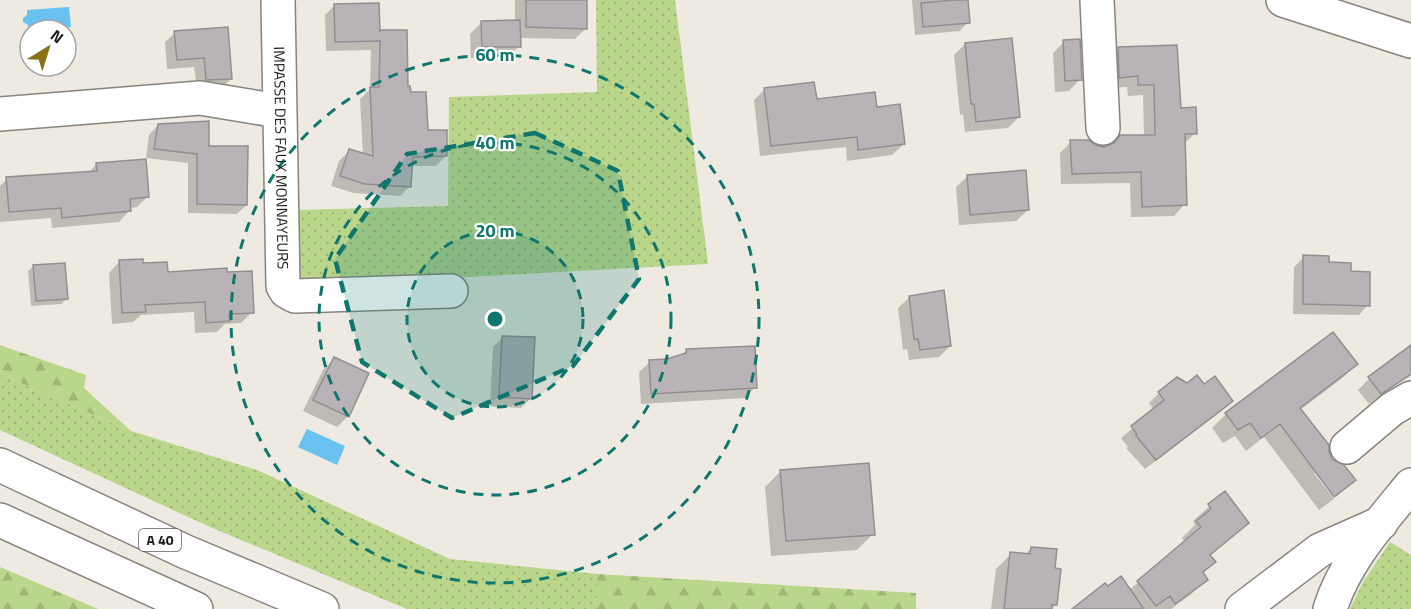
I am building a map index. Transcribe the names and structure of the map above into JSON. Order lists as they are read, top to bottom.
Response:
{
  "streets": {
    "main road": ["IMPASSE DES FAUX MONNAYEURS", "A 40"]
  },
  "north": "top right",
  "rings": ["60 m", "40 m", "20 m"]
}
